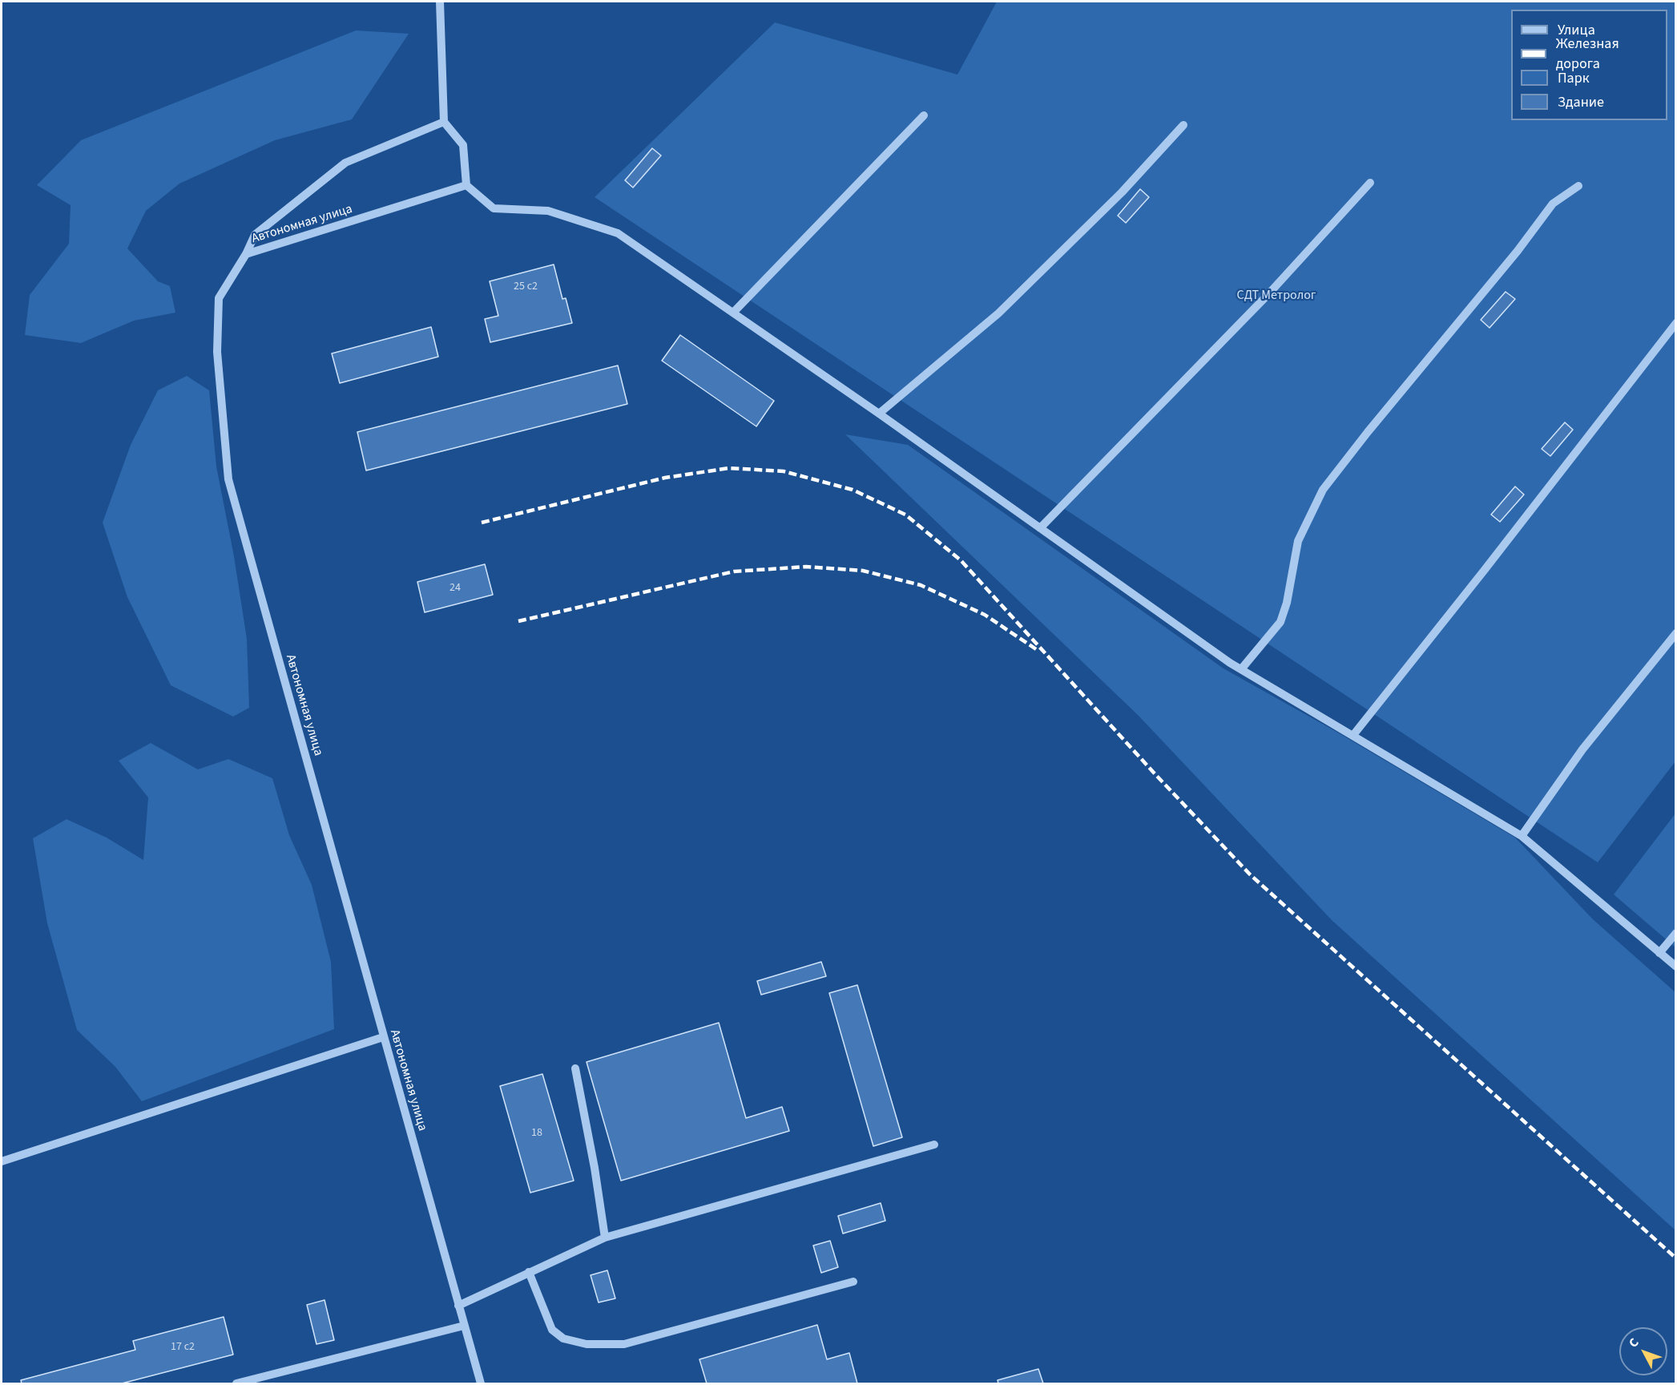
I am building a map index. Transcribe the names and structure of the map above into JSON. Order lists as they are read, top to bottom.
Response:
{
  "streets": {
    "street": ["Автономная улица"]
  },
  "parks": ["СДТ Метролог"],
  "house_numbers": [
    "25 с2",
    "24",
    "18",
    "17 с2"
  ],
  "legend": [
    "Улица",
    "Железная дорога",
    "Парк",
    "Здание"
  ],
  "north": "top left"
}
